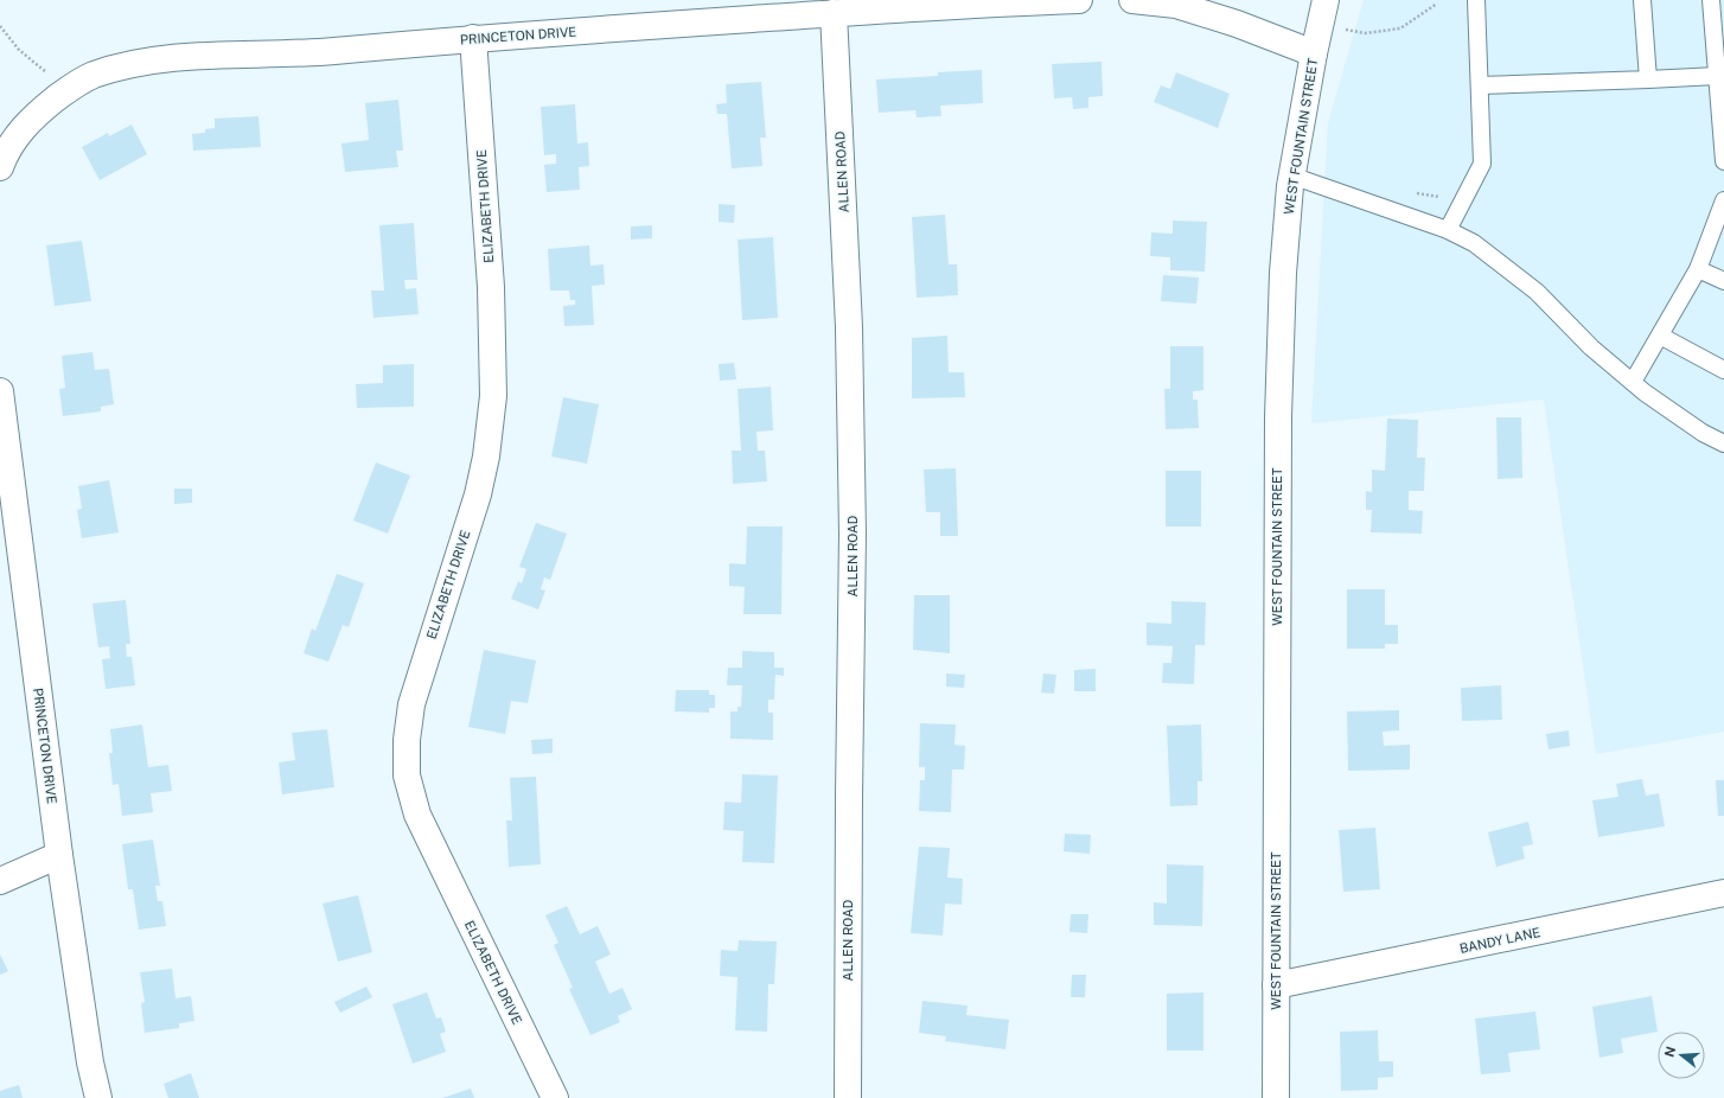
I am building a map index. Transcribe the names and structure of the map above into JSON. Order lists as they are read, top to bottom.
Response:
{
  "streets": {
    "street": [
      "PRINCETON DRIVE",
      "WEST FOUNTAIN STREET",
      "ALLEN ROAD",
      "ELIZABETH DRIVE",
      "BANDY LANE"
    ]
  },
  "crossings": [
    ["PRINCETON DRIVE", "ALLEN ROAD"],
    ["PRINCETON DRIVE", "ELIZABETH DRIVE"],
    ["WEST FOUNTAIN STREET", "BANDY LANE"]
  ],
  "north": "left"
}
